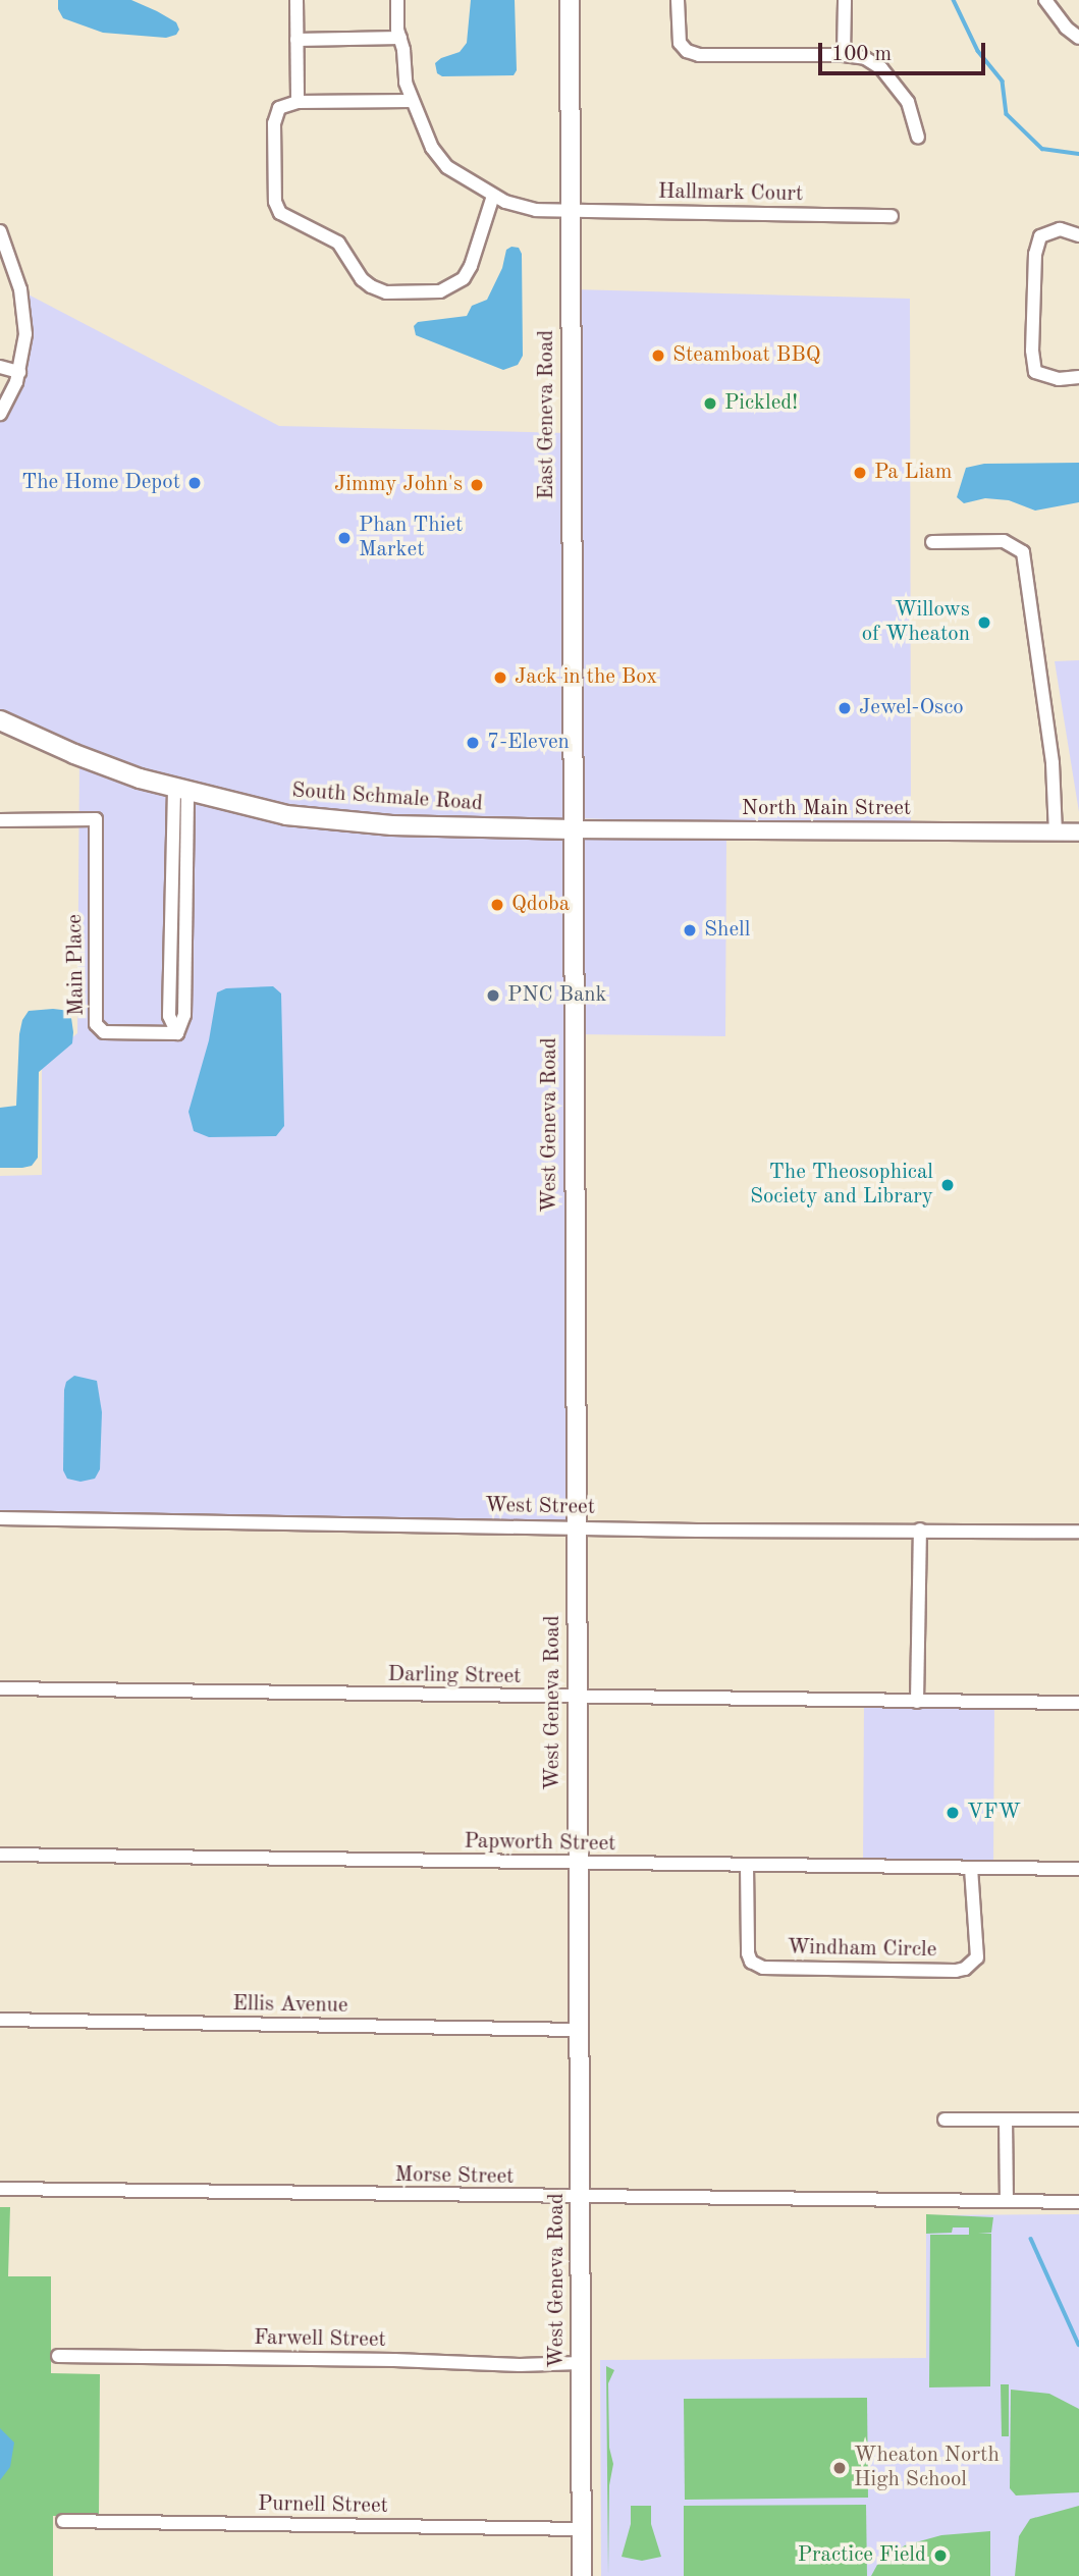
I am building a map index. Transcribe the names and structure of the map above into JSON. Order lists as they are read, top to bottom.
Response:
{
  "streets": {
    "main road": ["East Geneva Road", "South Schmale Road", "West Geneva Road"],
    "street": [
      "Hallmark Court",
      "North Main Street",
      "Main Place",
      "West Street",
      "Darling Street",
      "Papworth Street",
      "Windham Circle",
      "Ellis Avenue",
      "Morse Street",
      "Farwell Street",
      "Purnell Street"
    ]
  },
  "crossings": [
    ["Hallmark Court", "East Geneva Road"],
    ["East Geneva Road", "South Schmale Road"],
    ["East Geneva Road", "North Main Street"],
    ["East Geneva Road", "West Geneva Road"],
    ["South Schmale Road", "North Main Street"],
    ["South Schmale Road", "Main Place"],
    ["South Schmale Road", "West Geneva Road"],
    ["North Main Street", "West Geneva Road"],
    ["West Geneva Road", "West Street"],
    ["West Geneva Road", "Darling Street"],
    ["West Geneva Road", "Papworth Street"],
    ["West Geneva Road", "Ellis Avenue"],
    ["West Geneva Road", "Morse Street"],
    ["West Geneva Road", "Farwell Street"],
    ["West Geneva Road", "Purnell Street"],
    ["Papworth Street", "Windham Circle"]
  ],
  "places": [
    "Steamboat BBQ",
    "Pickled!",
    "Pa Liam",
    "The Home Depot",
    "Jimmy John's",
    "Phan Thiet Market",
    "Willows of Wheaton",
    "Jack in the Box",
    "Jewel-Osco",
    "7-Eleven",
    "Qdoba",
    "Shell",
    "PNC Bank",
    "The Theosophical Society and Library",
    "VFW",
    "Wheaton North High School",
    "Practice Field"
  ],
  "scale_bar": "100 m"
}
